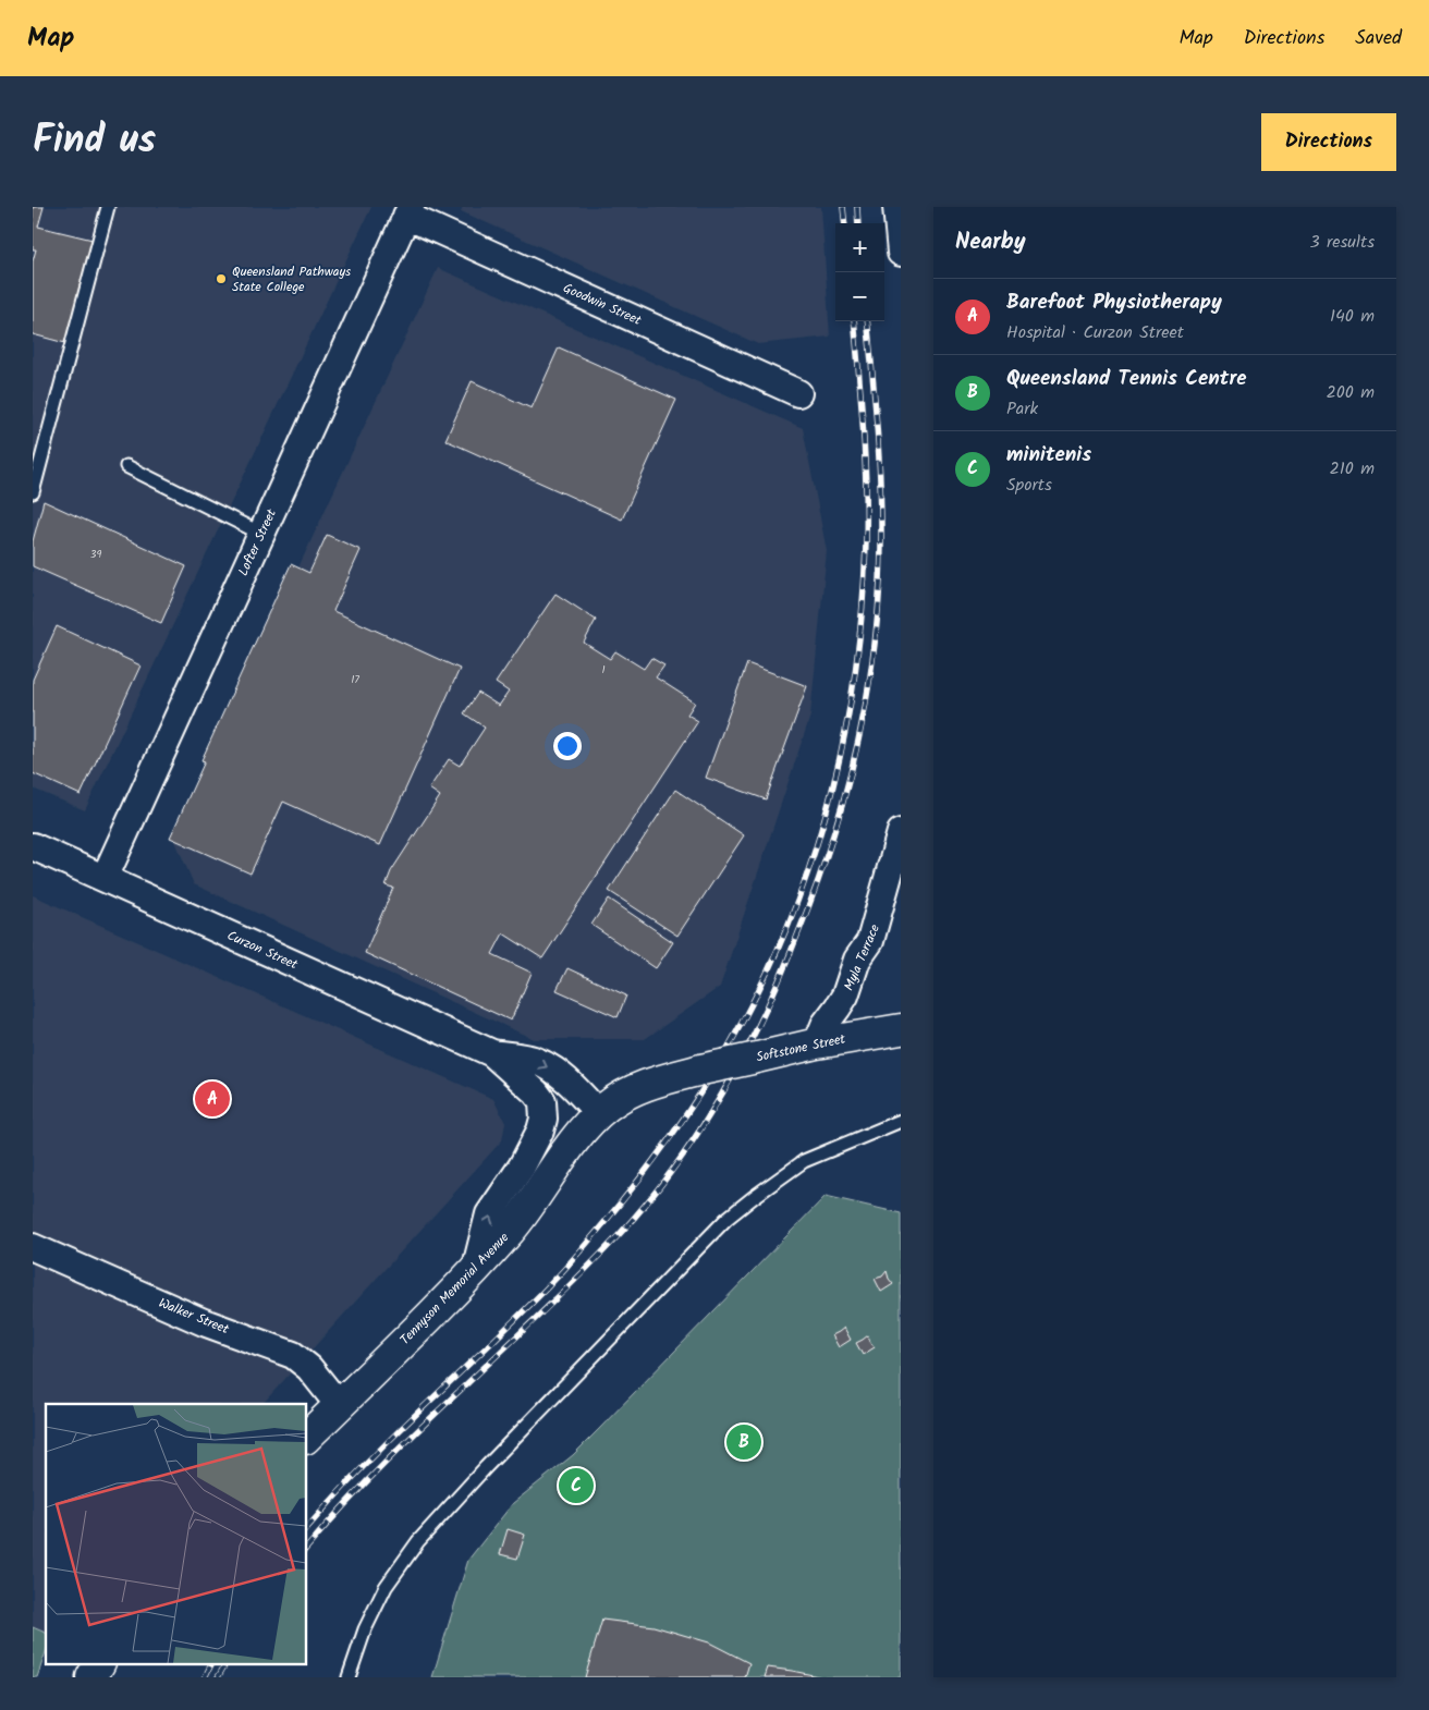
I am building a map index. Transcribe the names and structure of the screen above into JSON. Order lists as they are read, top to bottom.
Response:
{
  "streets": {
    "main road": ["Softstone Street", "Tennyson Memorial Avenue"],
    "street": [
      "Goodwin Street",
      "Lofter Street",
      "Curzon Street",
      "Myla Terrace",
      "Walker Street"
    ]
  },
  "crossings": [
    ["Goodwin Street", "Lofter Street"],
    ["Lofter Street", "Curzon Street"],
    ["Curzon Street", "Tennyson Memorial Avenue"],
    ["Myla Terrace", "Softstone Street"],
    ["Softstone Street", "Tennyson Memorial Avenue"],
    ["Tennyson Memorial Avenue", "Walker Street"]
  ],
  "places": ["Queensland Pathways State College"],
  "house_numbers": ["39", "1", "17"],
  "page": {
    "header": "Map",
    "nav": ["Map", "Directions", "Saved"],
    "title": "Find us",
    "buttons": "Directions",
    "heading": ["Nearby", "3 results"],
    "map_buttons": ["+", "−"],
    "list": [
      {
        "mark": "A",
        "name": "Barefoot Physiotherapy",
        "note": "Hospital · Curzon Street",
        "value": "140 m"
      },
      {
        "mark": "B",
        "name": "Queensland Tennis Centre",
        "note": "Park",
        "value": "200 m"
      },
      {
        "mark": "C",
        "name": "minitenis",
        "note": "Sports",
        "value": "210 m"
      }
    ],
    "pins": ["A", "B", "C"]
  }
}
